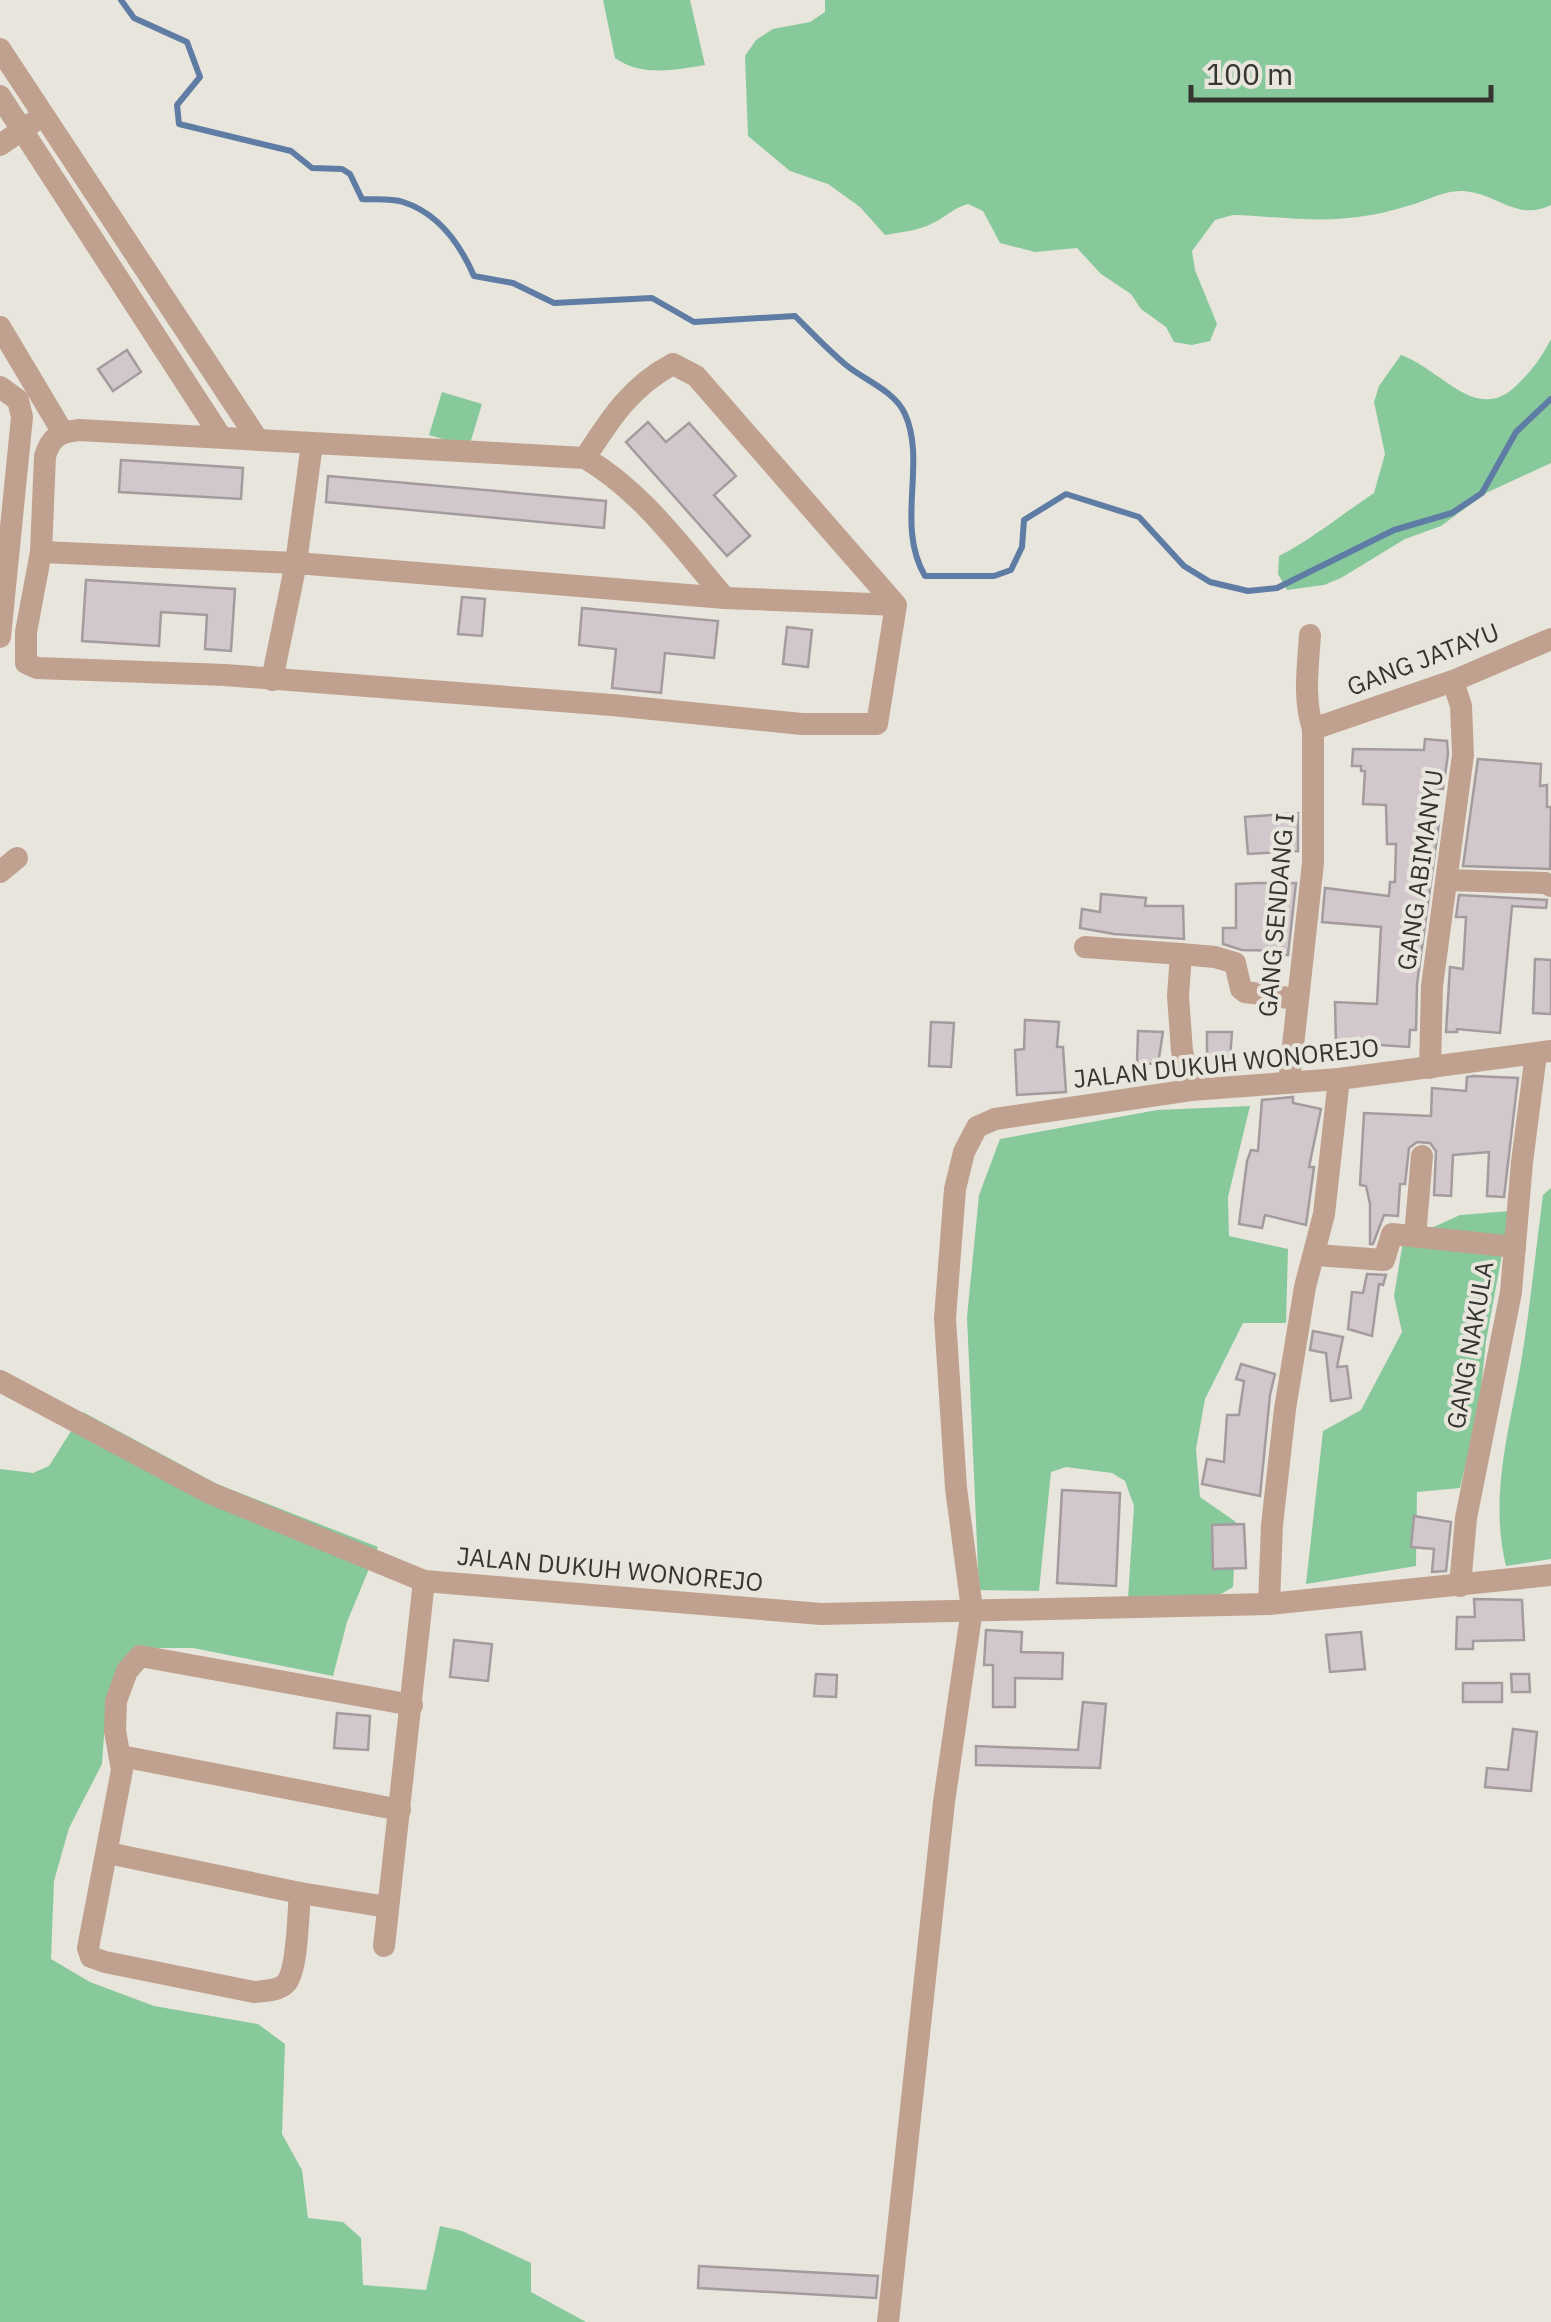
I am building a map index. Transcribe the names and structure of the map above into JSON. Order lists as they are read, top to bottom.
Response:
{
  "streets": {
    "street": [
      "GANG JATAYU",
      "GANG ABIMANYU",
      "GANG SENDANG I",
      "JALAN DUKUH WONOREJO",
      "GANG NAKULA"
    ]
  },
  "crossings": [
    ["GANG JATAYU", "GANG ABIMANYU"],
    ["GANG JATAYU", "GANG SENDANG I"],
    ["GANG ABIMANYU", "JALAN DUKUH WONOREJO"],
    ["GANG SENDANG I", "JALAN DUKUH WONOREJO"],
    ["JALAN DUKUH WONOREJO", "GANG NAKULA"]
  ],
  "scale_bar": "100 m"
}
